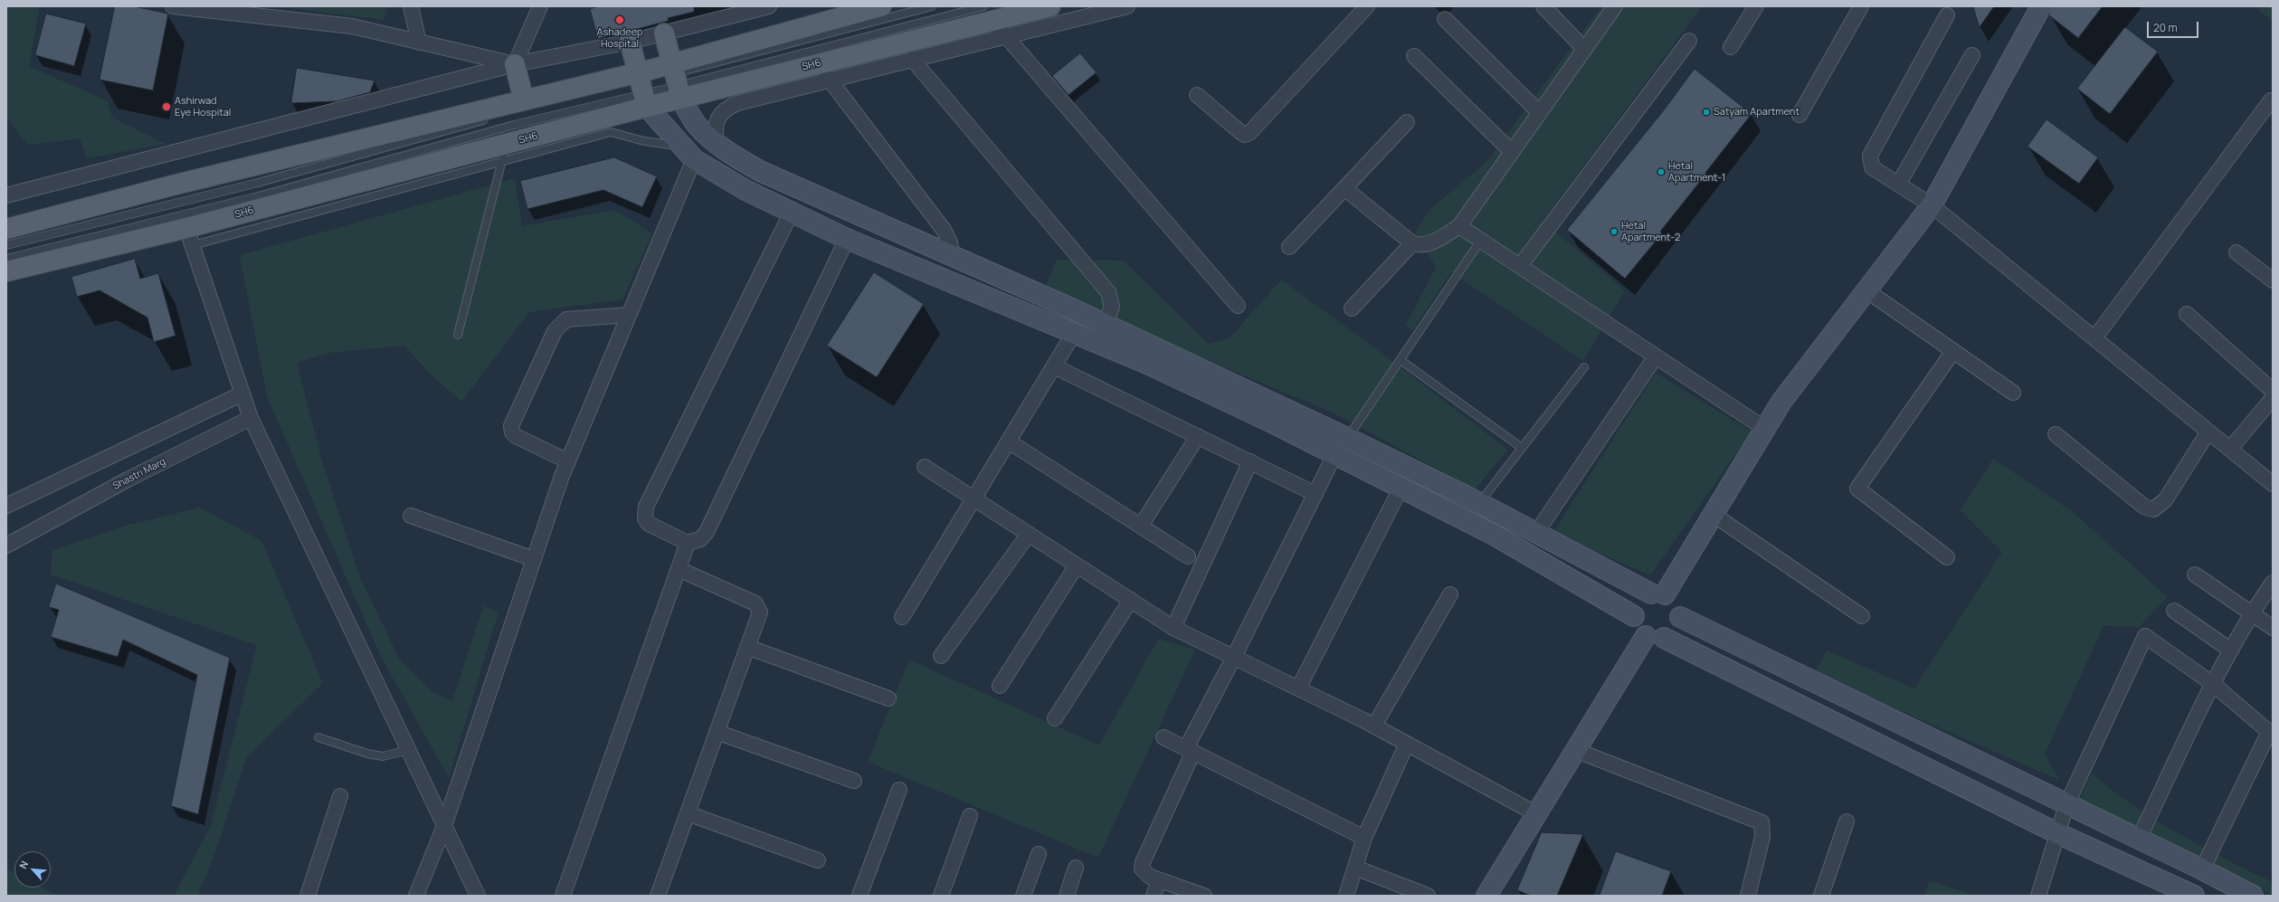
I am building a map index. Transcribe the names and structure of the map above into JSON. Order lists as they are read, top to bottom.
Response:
{
  "streets": {
    "main road": ["SH6"],
    "street": ["Shastri Marg"]
  },
  "places": [
    "Ashadeep Hospital",
    "Ashirwad Eye Hospital",
    "Satyam Apartment",
    "Hetal Apartment-1",
    "Hetal Apartment-2"
  ],
  "scale_bar": "20 m",
  "north": "top left"
}
